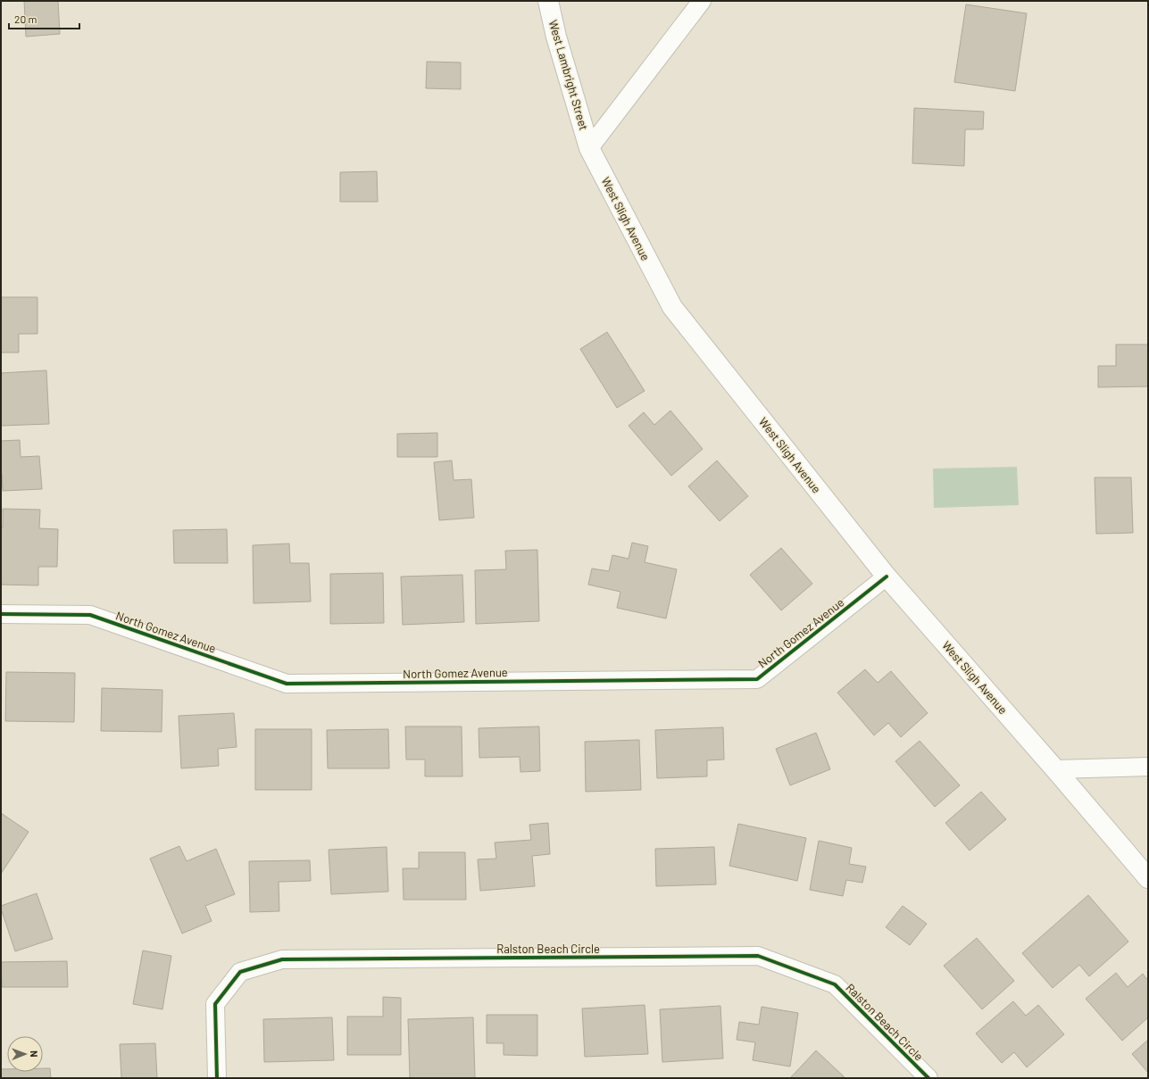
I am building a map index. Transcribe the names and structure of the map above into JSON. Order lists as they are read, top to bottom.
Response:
{
  "streets": {
    "main road": ["West Lambright Street", "West Sligh Avenue"],
    "street": ["North Gomez Avenue", "Ralston Beach Circle"]
  },
  "crossings": [
    ["West Lambright Street", "West Sligh Avenue"],
    ["West Sligh Avenue", "North Gomez Avenue"]
  ],
  "scale_bar": "20 m",
  "north": "right"
}
